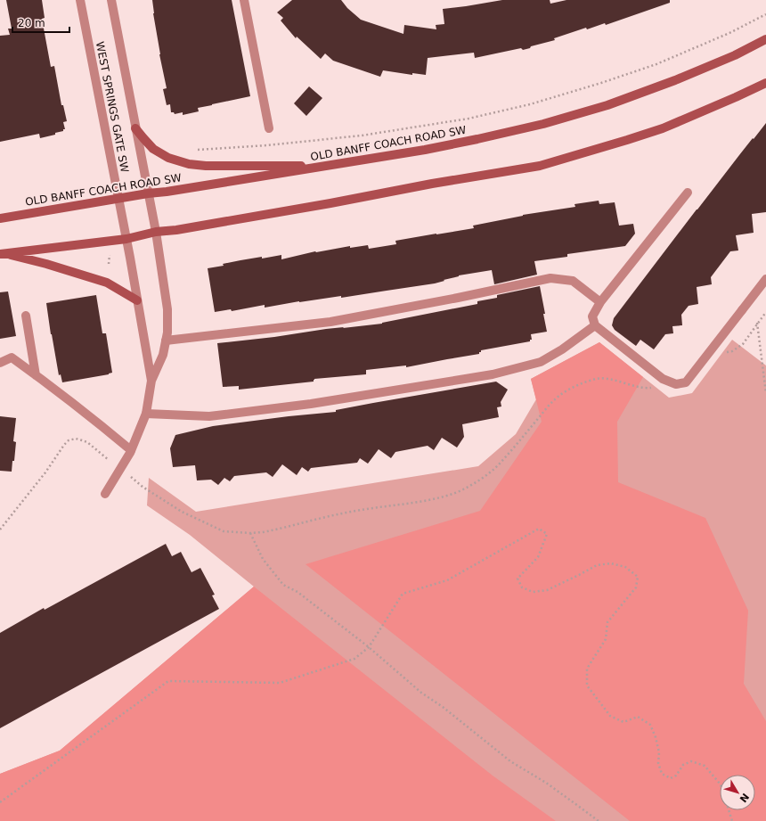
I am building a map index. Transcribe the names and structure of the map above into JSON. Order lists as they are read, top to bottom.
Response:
{
  "streets": {
    "main road": ["OLD BANFF COACH ROAD SW"],
    "street": ["WEST SPRINGS GATE SW"]
  },
  "crossings": [
    ["WEST SPRINGS GATE SW", "OLD BANFF COACH ROAD SW"]
  ],
  "scale_bar": "20 m",
  "north": "bottom right"
}
